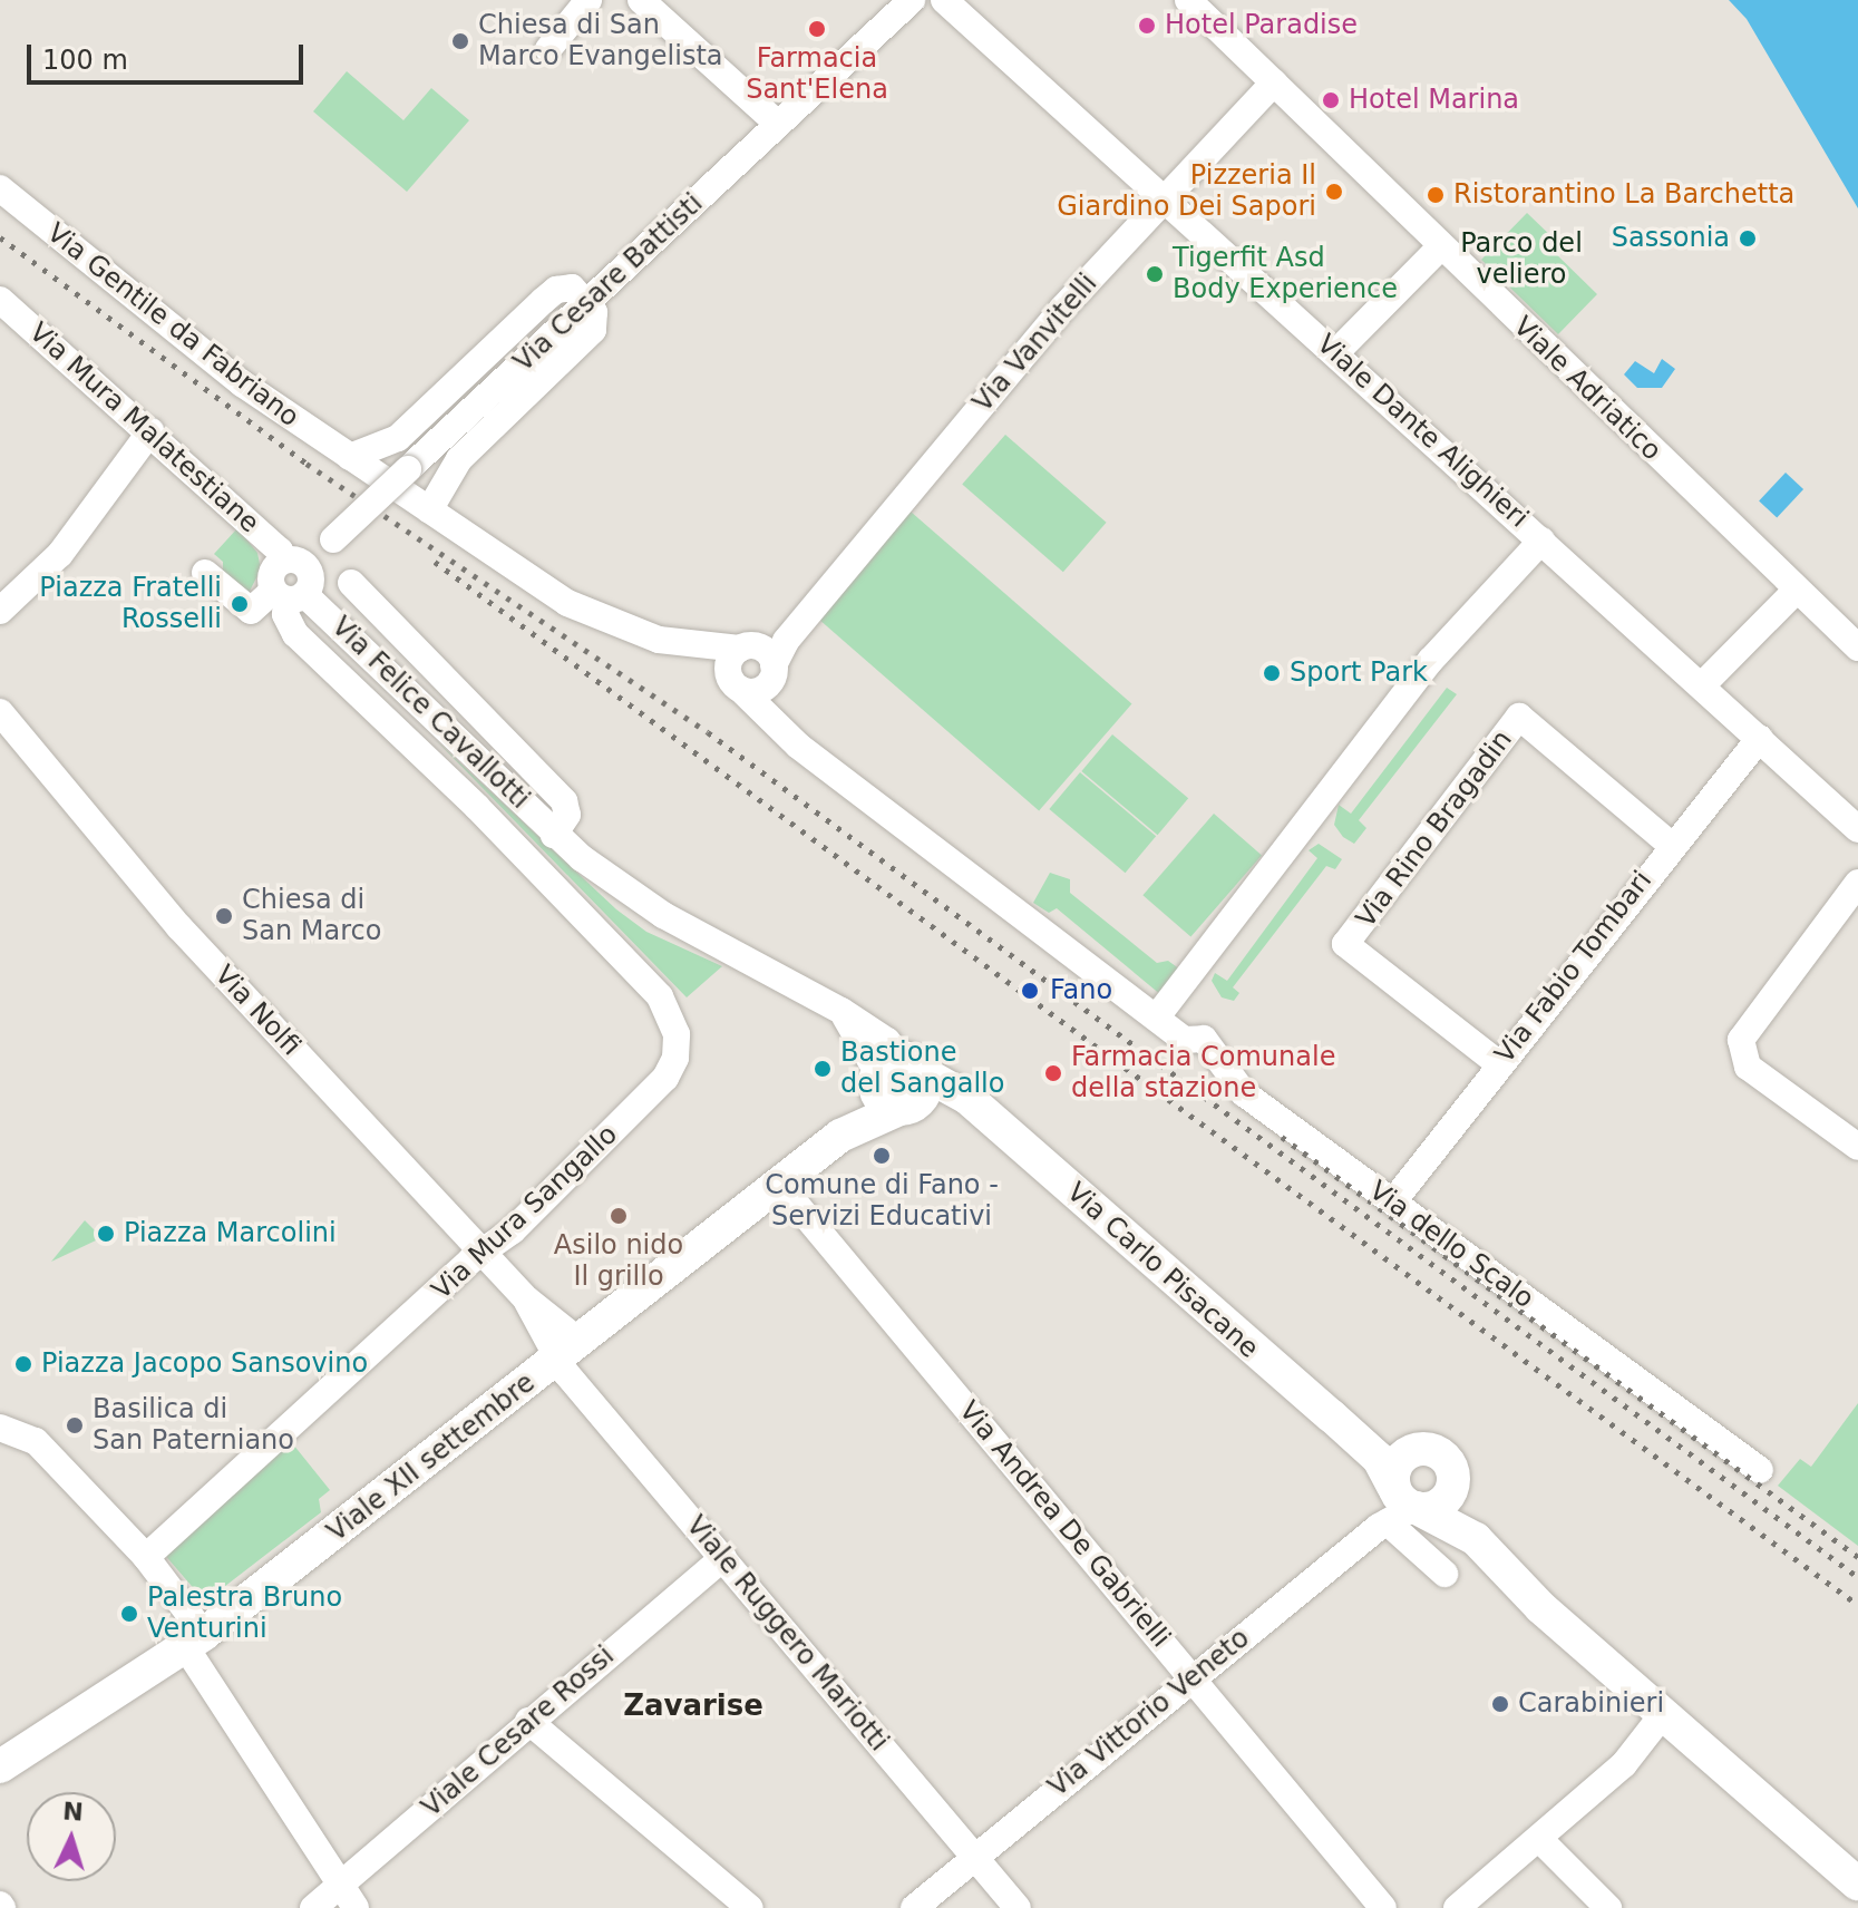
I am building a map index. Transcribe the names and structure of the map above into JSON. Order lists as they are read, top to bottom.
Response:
{
  "streets": {
    "main road": ["Via Carlo Pisacane", "Viale XII settembre"],
    "street": [
      "Via Cesare Battisti",
      "Via Gentile da Fabriano",
      "Via Vanvitelli",
      "Viale Adriatico",
      "Via Mura Malatestiane",
      "Viale Dante Alighieri",
      "Via Felice Cavallotti",
      "Via Rino Bragadin",
      "Via Fabio Tombari",
      "Via Nolfi",
      "Via Mura Sangallo",
      "Via dello Scalo",
      "Via Andrea De Gabrielli",
      "Viale Ruggero Mariotti",
      "Via Vittorio Veneto",
      "Viale Cesare Rossi"
    ]
  },
  "crossings": [
    ["Via Cesare Battisti", "Via Mura Malatestiane"],
    ["Via Cesare Battisti", "Via Mura Sangallo"],
    ["Via Gentile da Fabriano", "Via Vanvitelli"],
    ["Via Gentile da Fabriano", "Via dello Scalo"],
    ["Via Vanvitelli", "Viale Adriatico"],
    ["Via Vanvitelli", "Viale Dante Alighieri"],
    ["Via Vanvitelli", "Via dello Scalo"],
    ["Via Mura Malatestiane", "Via Mura Sangallo"],
    ["Viale Dante Alighieri", "Via Fabio Tombari"],
    ["Via Felice Cavallotti", "Via Mura Sangallo"],
    ["Via Felice Cavallotti", "Via Carlo Pisacane"],
    ["Via Felice Cavallotti", "Viale XII settembre"],
    ["Via Rino Bragadin", "Via Fabio Tombari"],
    ["Via Fabio Tombari", "Via dello Scalo"],
    ["Via Nolfi", "Via Mura Sangallo"],
    ["Via Nolfi", "Viale XII settembre"],
    ["Via Nolfi", "Viale Ruggero Mariotti"],
    ["Via Carlo Pisacane", "Viale XII settembre"],
    ["Via Carlo Pisacane", "Via Vittorio Veneto"],
    ["Viale XII settembre", "Via Andrea De Gabrielli"],
    ["Viale XII settembre", "Viale Ruggero Mariotti"],
    ["Via Andrea De Gabrielli", "Via Vittorio Veneto"],
    ["Viale Ruggero Mariotti", "Via Vittorio Veneto"],
    ["Viale Ruggero Mariotti", "Viale Cesare Rossi"]
  ],
  "districts": ["Zavarise"],
  "parks": ["Parco del veliero"],
  "places": [
    "Hotel Paradise",
    "Farmacia Sant'Elena",
    "Chiesa di San Marco Evangelista",
    "Hotel Marina",
    "Pizzeria Il Giardino Dei Sapori",
    "Ristorantino La Barchetta",
    "Sassonia",
    "Tigerfit Asd Body Experience",
    "Piazza Fratelli Rosselli",
    "Sport Park",
    "Chiesa di San Marco",
    "Fano",
    "Bastione del Sangallo",
    "Farmacia Comunale della stazione",
    "Comune di Fano - Servizi Educativi",
    "Asilo nido Il grillo",
    "Piazza Marcolini",
    "Piazza Jacopo Sansovino",
    "Basilica di San Paterniano",
    "Palestra Bruno Venturini",
    "Carabinieri"
  ],
  "scale_bar": "100 m",
  "north": "top"
}
